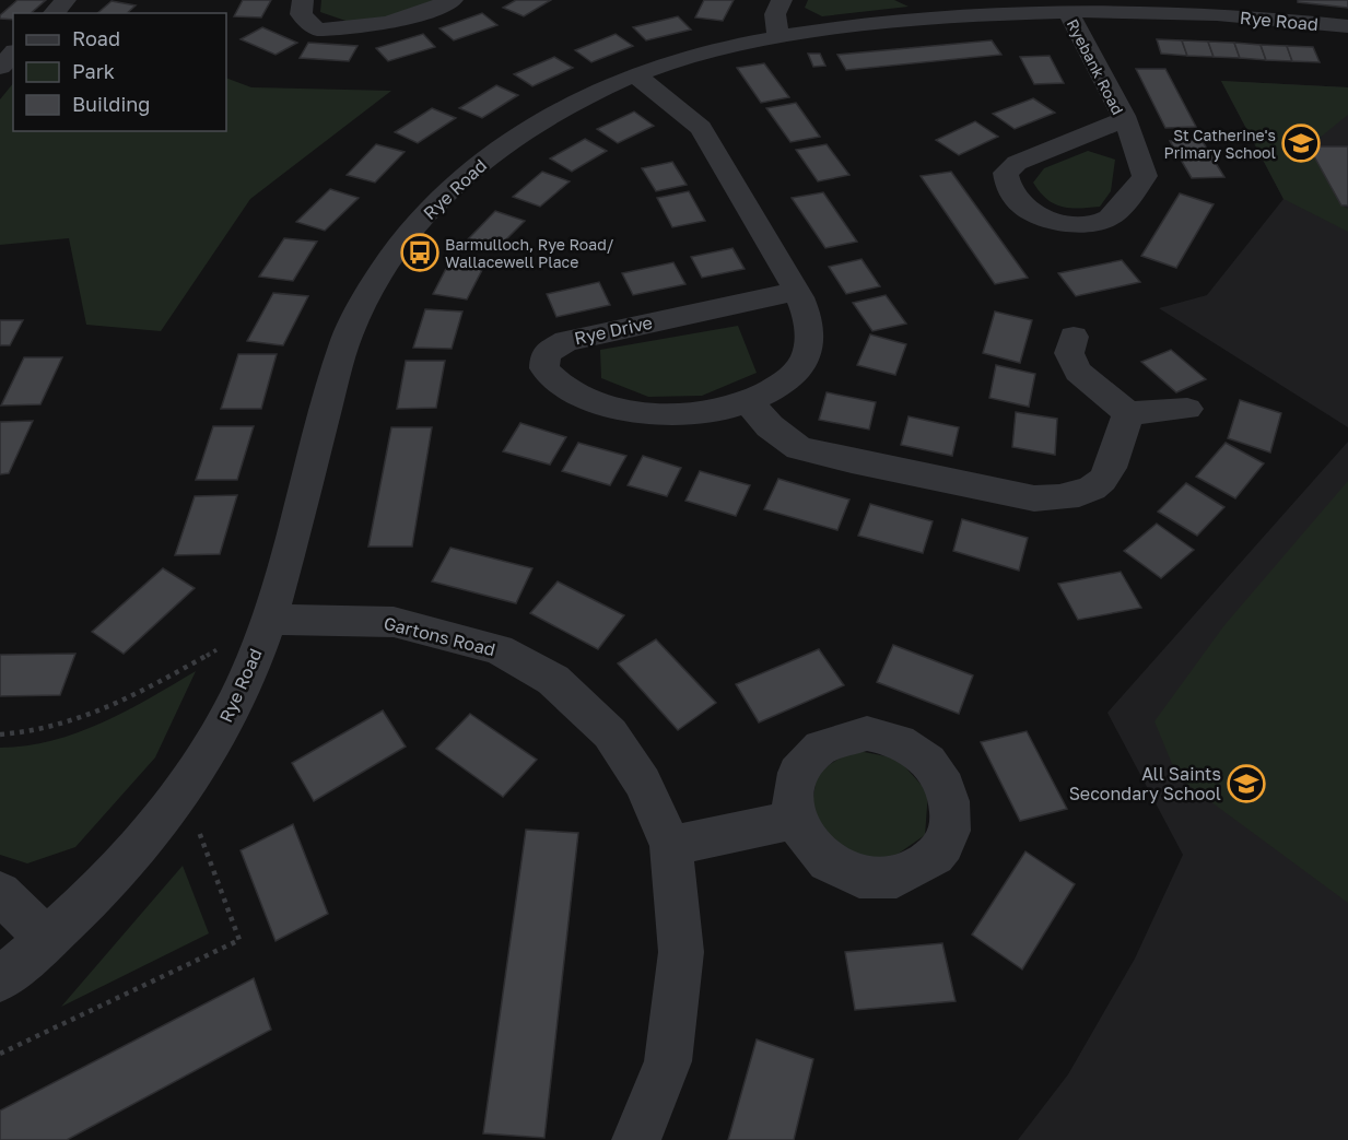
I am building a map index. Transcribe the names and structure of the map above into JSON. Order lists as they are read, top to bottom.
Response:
{
  "streets": {
    "street": [
      "Rye Road",
      "Ryebank Road",
      "Rye Drive",
      "Gartons Road"
    ]
  },
  "crossings": [
    ["Rye Road", "Ryebank Road"],
    ["Rye Road", "Rye Drive"],
    ["Rye Road", "Gartons Road"]
  ],
  "places": {
    "school or university": ["St Catherine's Primary School", "All Saints Secondary School"],
    "bus stop": ["Barmulloch, Rye Road/ Wallacewell Place"]
  },
  "legend": ["Road", "Park", "Building"]
}
